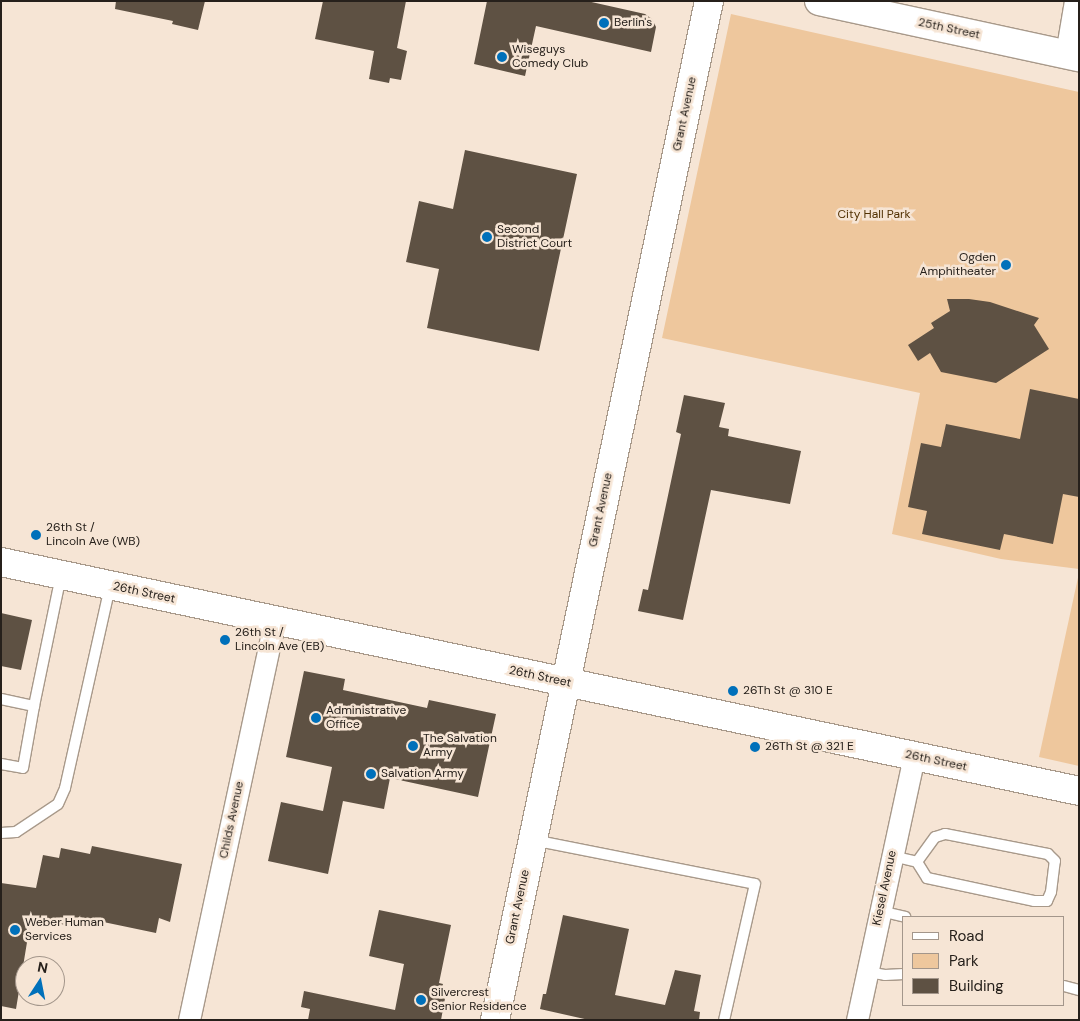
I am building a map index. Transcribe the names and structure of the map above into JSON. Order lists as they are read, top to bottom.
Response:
{
  "streets": {
    "street": [
      "25th Street",
      "Grant Avenue",
      "26th Street",
      "Childs Avenue",
      "Kiesel Avenue"
    ]
  },
  "crossings": [
    ["Grant Avenue", "26th Street"],
    ["26th Street", "Childs Avenue"],
    ["26th Street", "Kiesel Avenue"]
  ],
  "parks": ["City Hall Park"],
  "places": [
    "Berlin's",
    "Wiseguys Comedy Club",
    "Second District Court",
    "Ogden Amphitheater",
    "26th St / Lincoln Ave (WB)",
    "26th St / Lincoln Ave (EB)",
    "26Th St @ 310 E",
    "Administrative Office",
    "The Salvation Army",
    "26Th St @ 321 E",
    "Salvation Army",
    "Weber Human Services",
    "Silvercrest Senior Residence"
  ],
  "legend": ["Road", "Park", "Building"],
  "north": "top"
}
